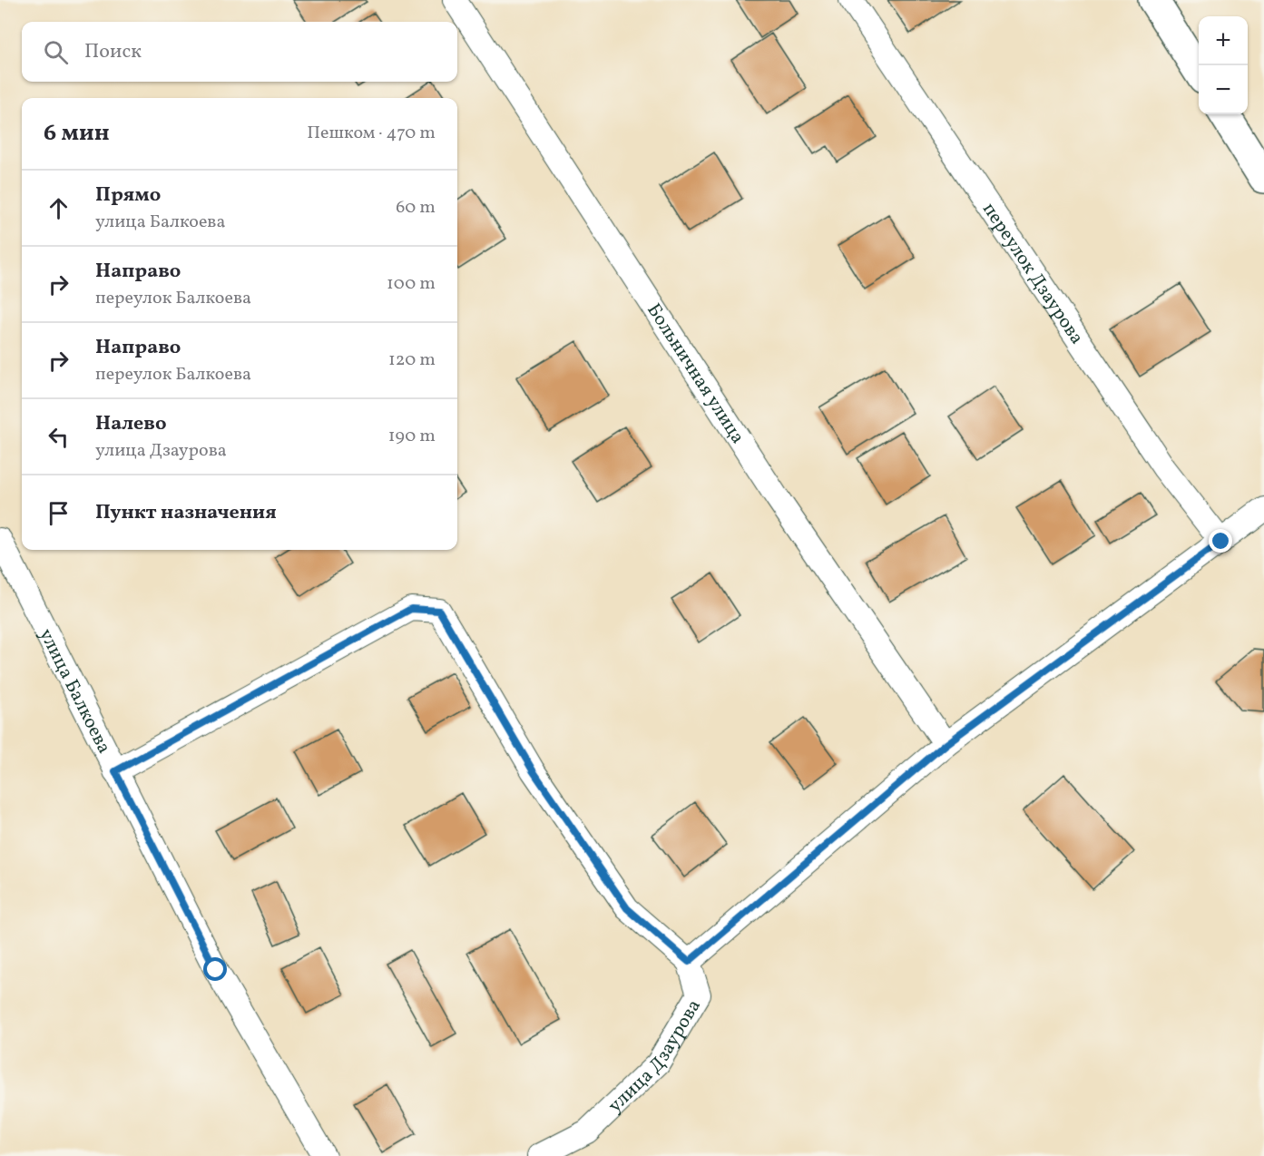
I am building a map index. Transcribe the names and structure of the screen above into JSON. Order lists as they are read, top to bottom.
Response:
{
  "streets": {
    "street": [
      "переулок Дзаурова",
      "Больничная улица",
      "улица Балкоева",
      "улица Дзаурова"
    ]
  },
  "page": {
    "map_buttons": ["+", "−"],
    "search": "Поиск",
    "heading": ["6 мин", "Пешком · 470 m"],
    "list": [
      ["Прямо", "улица Балкоева", "60 m"],
      ["Направо", "переулок Балкоева", "100 m"],
      ["Направо", "переулок Балкоева", "120 m"],
      ["Налево", "улица Дзаурова", "190 m"],
      "Пункт назначения"
    ]
  }
}
